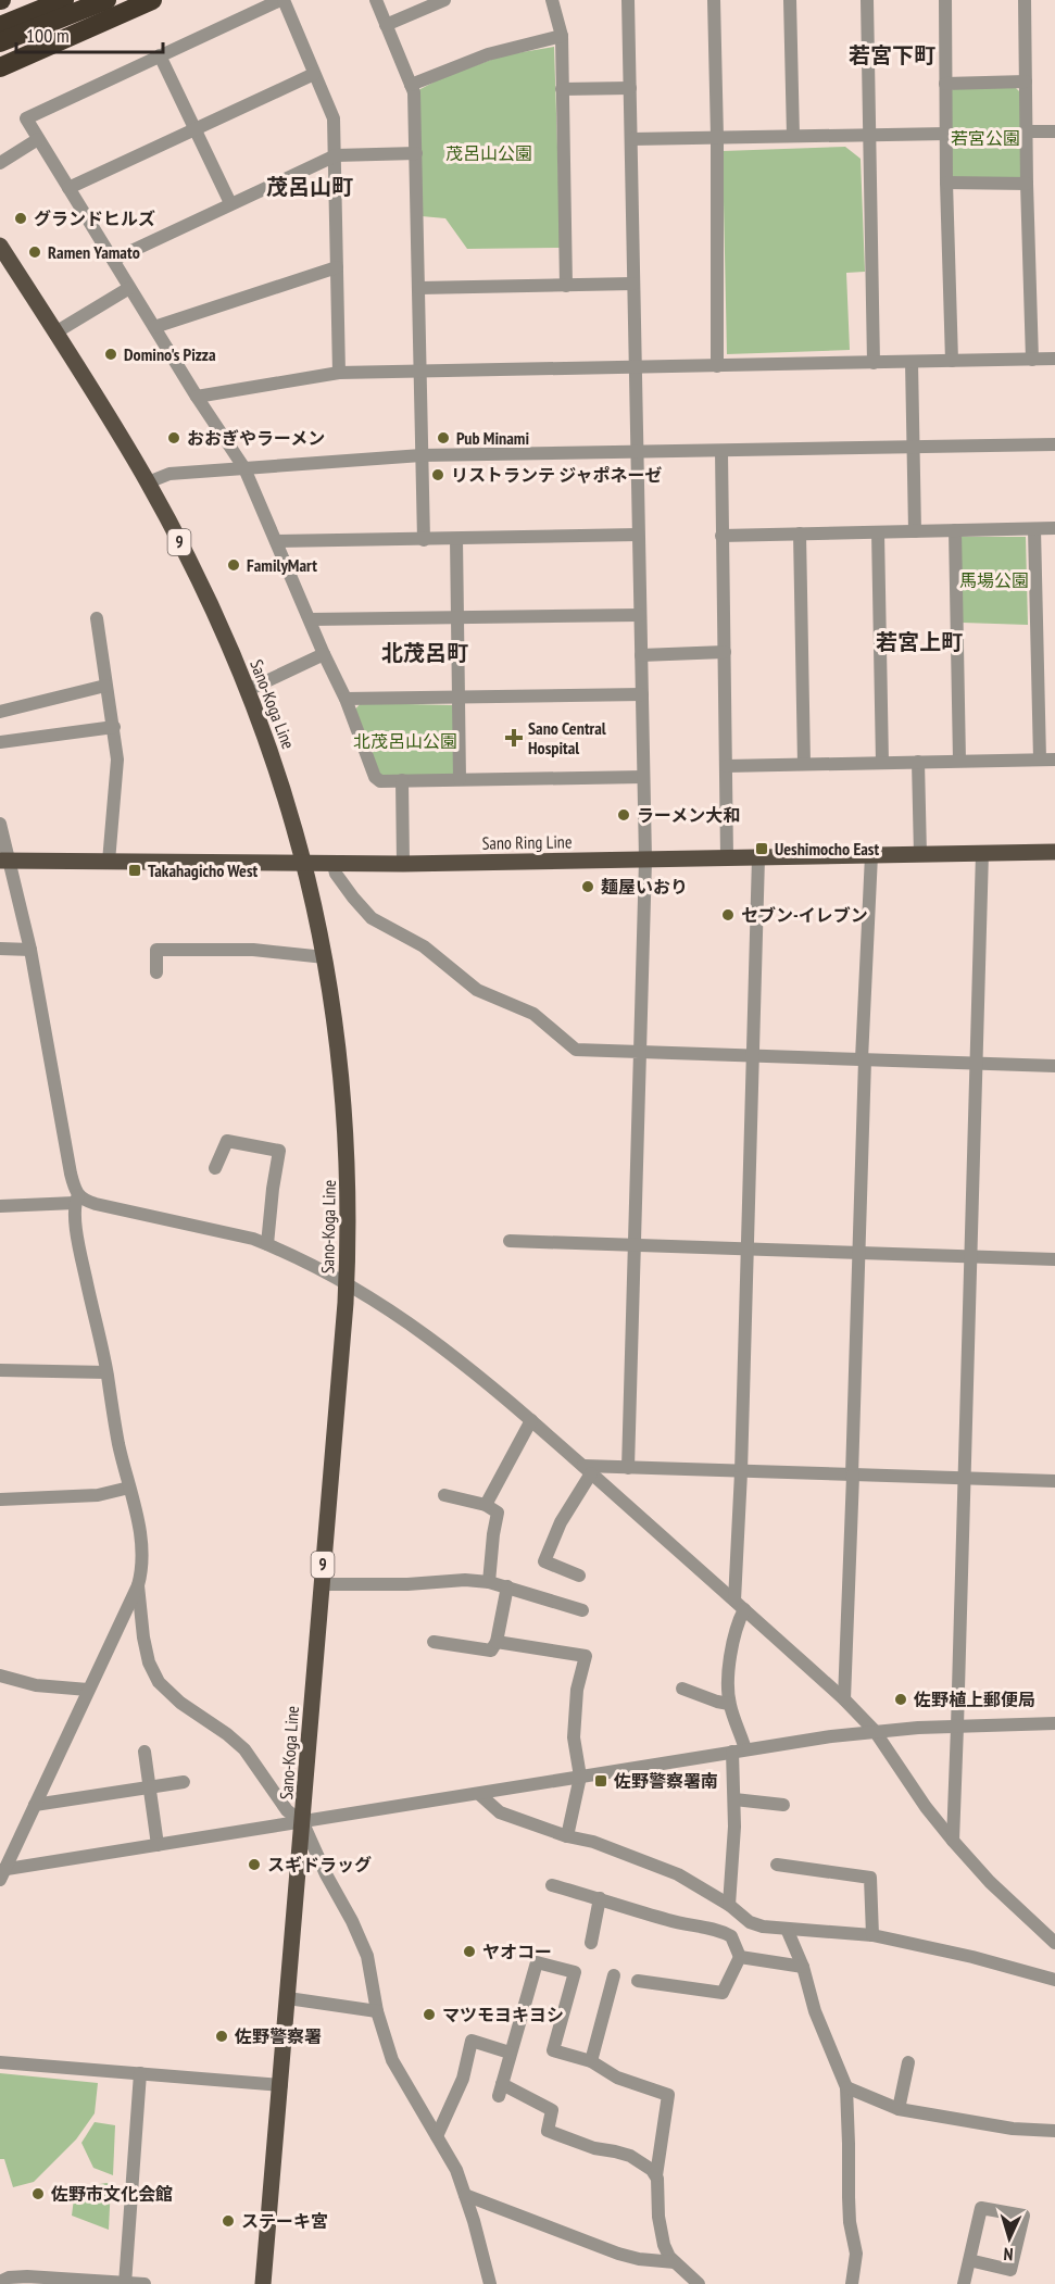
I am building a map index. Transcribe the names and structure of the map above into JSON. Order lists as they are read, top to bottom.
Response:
{
  "streets": {
    "main road": ["9", "Sano-Koga Line", "Sano Ring Line"]
  },
  "crossings": [
    ["Sano-Koga Line", "Sano Ring Line"]
  ],
  "districts": [
    "若宮下町",
    "茂呂山町",
    "若宮上町",
    "北茂呂町"
  ],
  "parks": [
    "若宮公園",
    "茂呂山公園",
    "馬場公園",
    "北茂呂山公園"
  ],
  "places": {
    "other": [
      "グランドヒルズ",
      "Ramen Yamato",
      "Domino's Pizza",
      "おおぎやラーメン",
      "Pub Minami",
      "リストランテ ジャポネーゼ",
      "FamilyMart",
      "ラーメン大和",
      "麺屋いおり",
      "セブン-イレブン",
      "佐野植上郵便局",
      "スギドラッグ",
      "ヤオコー",
      "マツモヨキヨシ",
      "佐野警察署",
      "佐野市文化会館",
      "ステーキ宮"
    ],
    "health": ["Sano Central Hospital"],
    "transit": ["Ueshimocho East", "Takahagicho West", "佐野警察署南"]
  },
  "scale_bar": "100 m",
  "north": "bottom"
}
